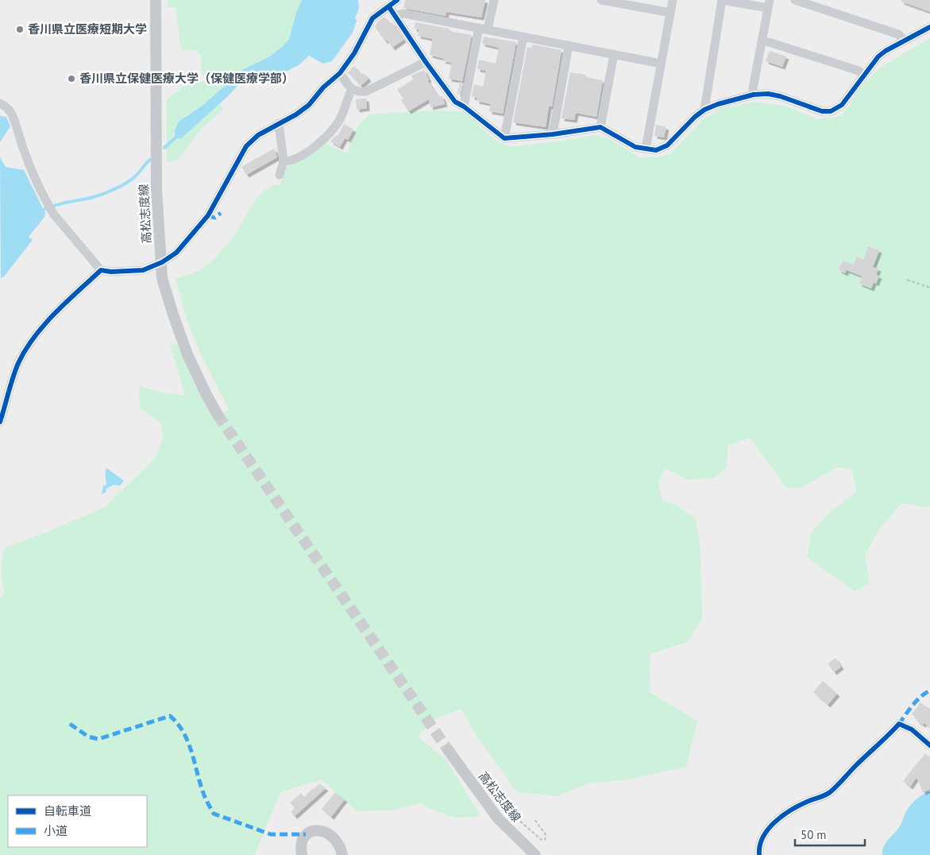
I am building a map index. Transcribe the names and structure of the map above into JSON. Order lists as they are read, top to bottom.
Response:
{
  "streets": {
    "main road": ["高松志度線"]
  },
  "places": ["香川県立医療短期大学", "香川県立保健医療大学（保健医療学部）"],
  "legend": ["自転車道", "小道"],
  "scale_bar": "50 m"
}
